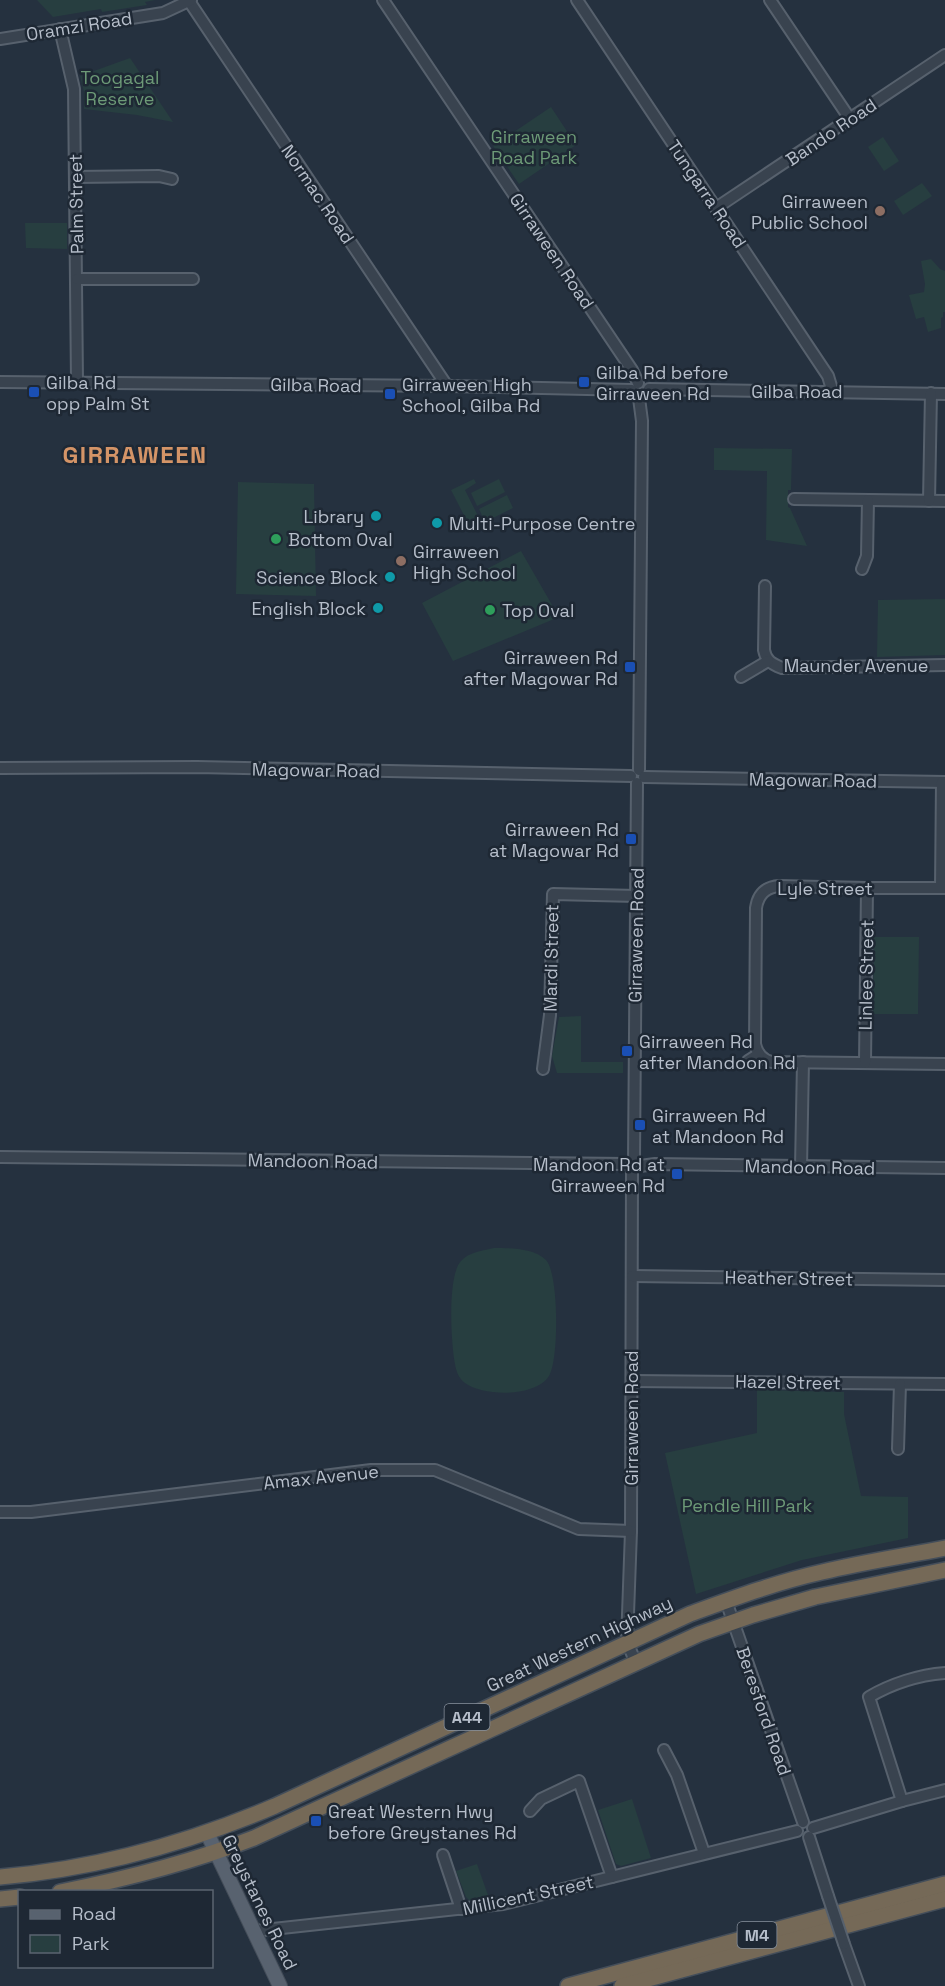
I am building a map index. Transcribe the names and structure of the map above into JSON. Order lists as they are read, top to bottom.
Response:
{
  "streets": {
    "highway": ["Great Western Highway", "A44", "M4"],
    "main road": ["Greystanes Road"],
    "street": [
      "Oramzi Road",
      "Bando Road",
      "Normac Road",
      "Tungarra Road",
      "Palm Street",
      "Girraween Road",
      "Gilba Road",
      "Maunder Avenue",
      "Magowar Road",
      "Lyle Street",
      "Mardi Street",
      "Linlee Street",
      "Mandoon Road",
      "Heather Street",
      "Hazel Street",
      "Amax Avenue",
      "Beresford Road",
      "Millicent Street"
    ]
  },
  "crossings": [
    ["Oramzi Road", "Normac Road"],
    ["Oramzi Road", "Palm Street"],
    ["Bando Road", "Tungarra Road"],
    ["Normac Road", "Gilba Road"],
    ["Tungarra Road", "Gilba Road"],
    ["Palm Street", "Gilba Road"],
    ["Girraween Road", "Gilba Road"],
    ["Girraween Road", "Magowar Road"],
    ["Girraween Road", "Mardi Street"],
    ["Girraween Road", "Mandoon Road"],
    ["Girraween Road", "Heather Street"],
    ["Girraween Road", "Hazel Street"],
    ["Girraween Road", "Amax Avenue"],
    ["Girraween Road", "Great Western Highway"],
    ["Girraween Road", "A44"],
    ["Lyle Street", "Linlee Street"],
    ["Great Western Highway", "Beresford Road"],
    ["Great Western Highway", "Greystanes Road"],
    ["Beresford Road", "A44"],
    ["Beresford Road", "Millicent Street"],
    ["A44", "Greystanes Road"],
    ["Millicent Street", "Greystanes Road"]
  ],
  "districts": ["GIRRAWEEN"],
  "parks": ["Toogagal Reserve", "Girraween Road Park", "Pendle Hill Park"],
  "places": {
    "other": [
      "Girraween Public School",
      "Library",
      "Multi-Purpose Centre",
      "Bottom Oval",
      "Girraween High School",
      "Science Block",
      "English Block",
      "Top Oval"
    ],
    "transit": [
      "Gilba Rd before Girraween Rd",
      "Gilba Rd opp Palm St",
      "Girraween High School, Gilba Rd",
      "Girraween Rd after Magowar Rd",
      "Girraween Rd at Magowar Rd",
      "Girraween Rd after Mandoon Rd",
      "Girraween Rd at Mandoon Rd",
      "Mandoon Rd at Girraween Rd",
      "Great Western Hwy before Greystanes Rd"
    ]
  },
  "legend": ["Road", "Park"]
}
